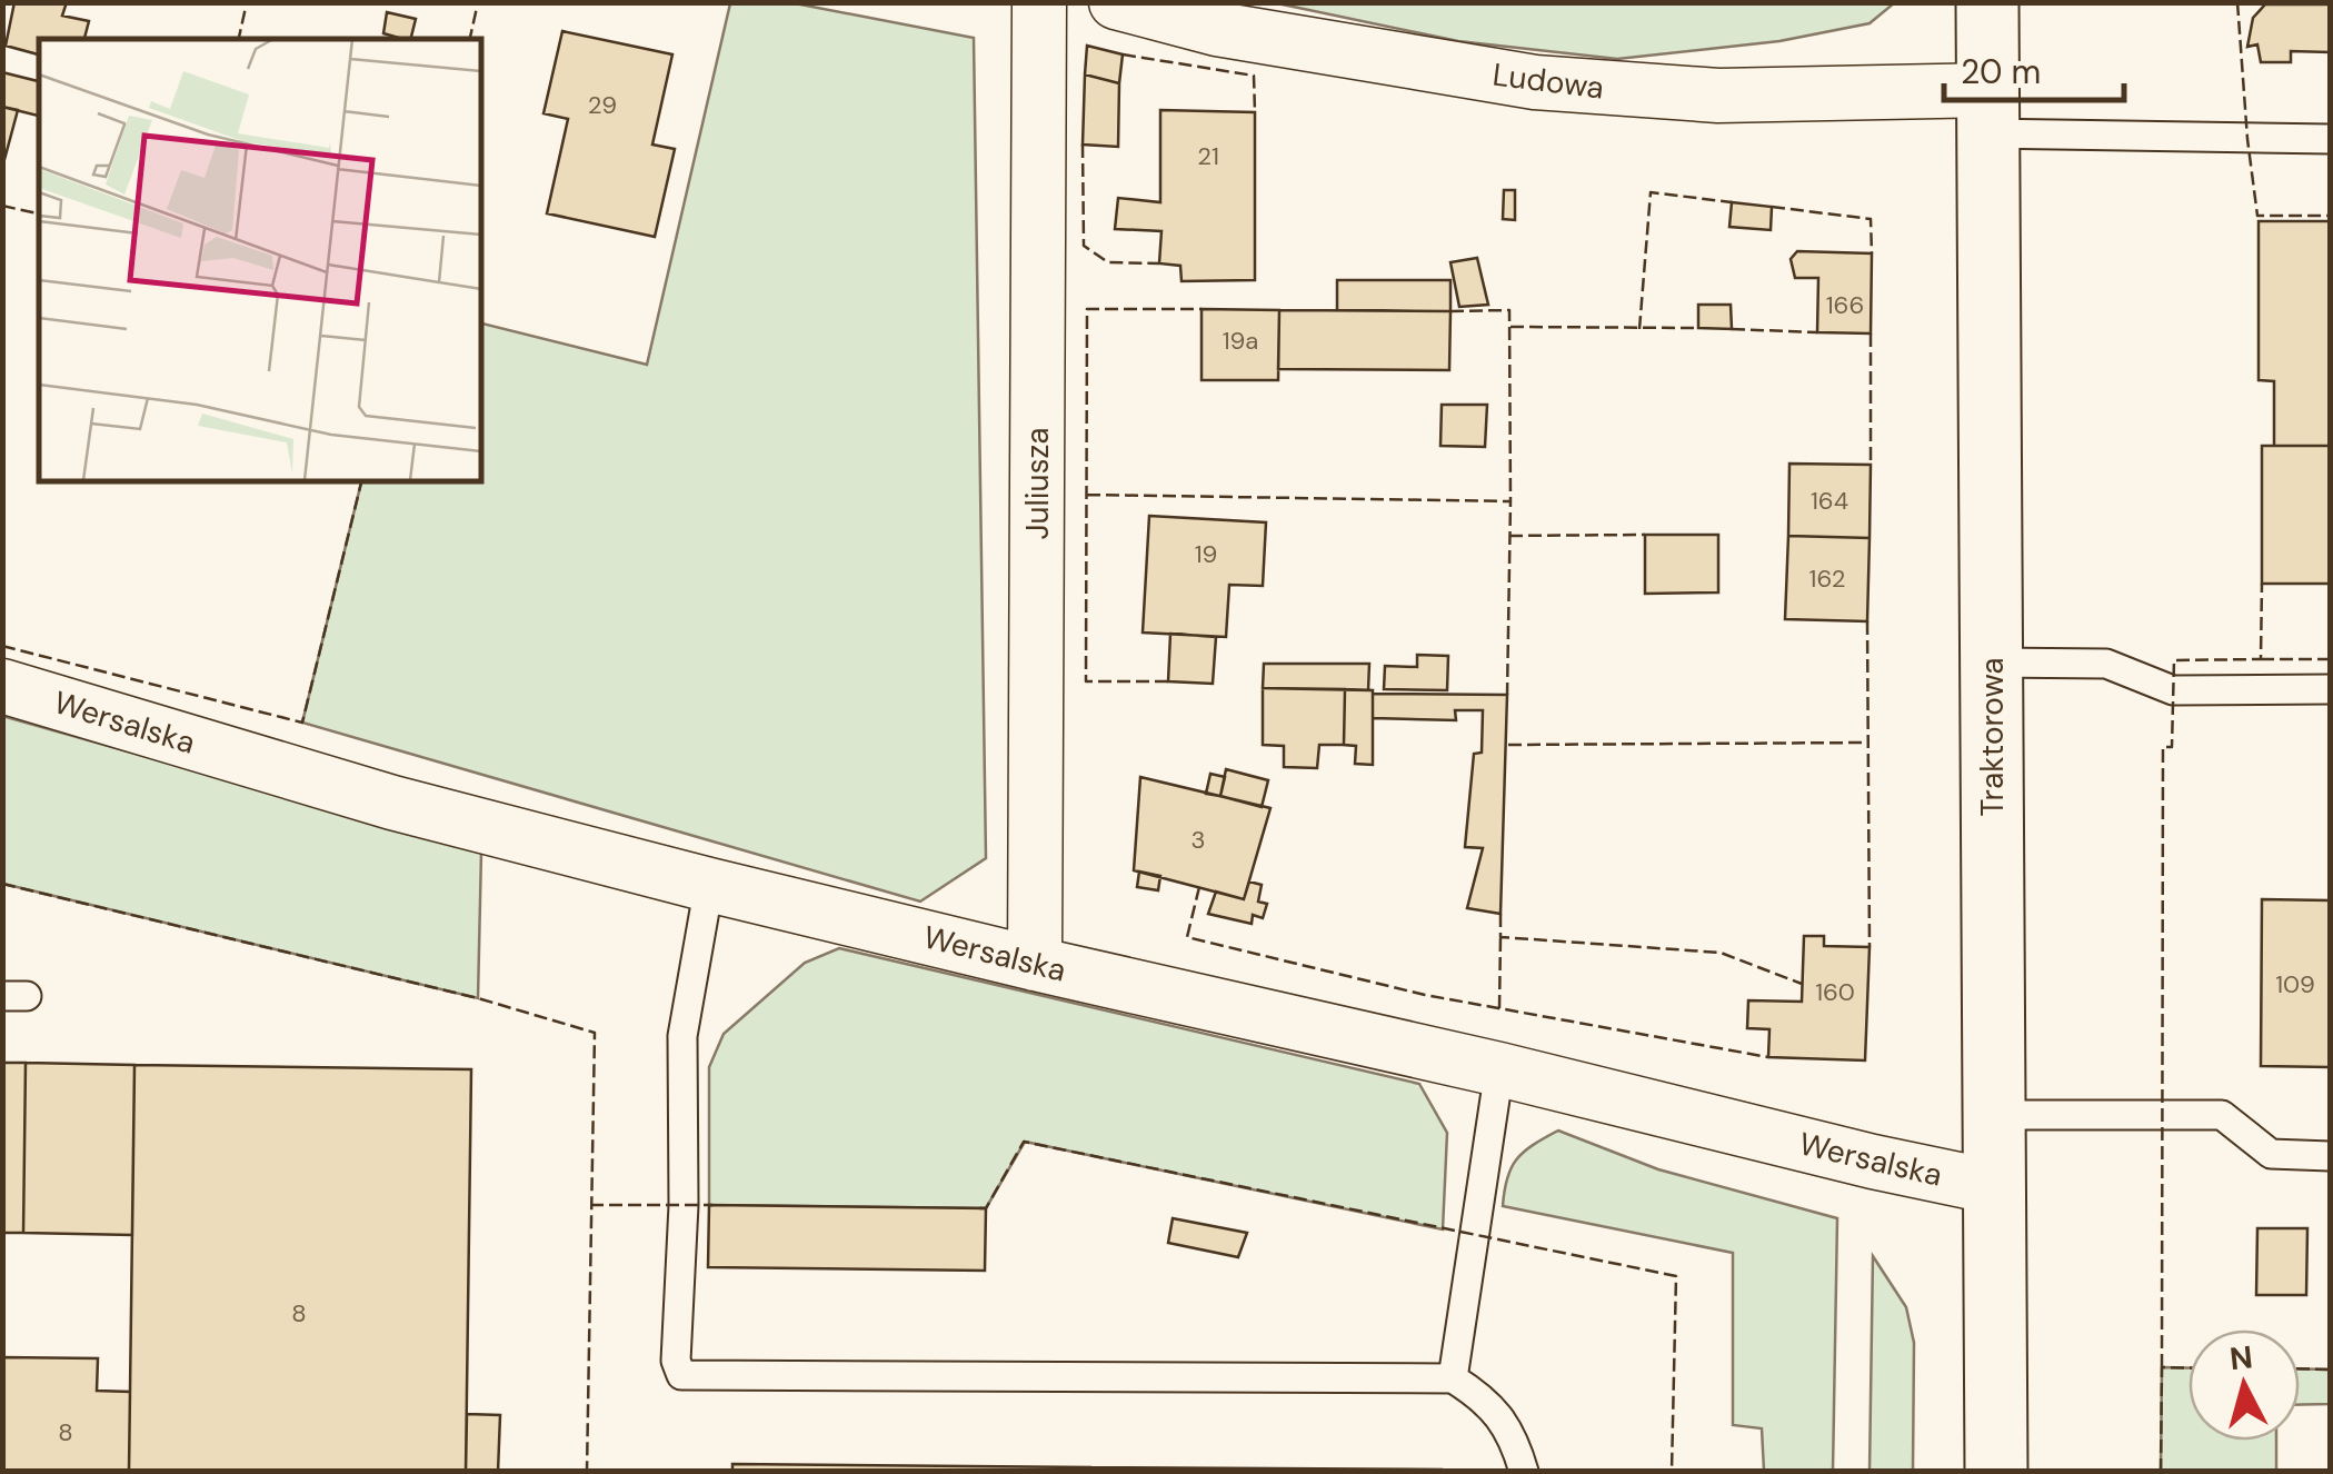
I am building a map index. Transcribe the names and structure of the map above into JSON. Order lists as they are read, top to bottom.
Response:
{
  "streets": {
    "street": [
      "Ludowa",
      "Juliusza",
      "Wersalska",
      "Traktorowa"
    ]
  },
  "crossings": [
    ["Ludowa", "Traktorowa"],
    ["Juliusza", "Wersalska"],
    ["Wersalska", "Traktorowa"]
  ],
  "house_numbers": [
    "29",
    "21",
    "166",
    "19a",
    "164",
    "19",
    "162",
    "3",
    "109",
    "160",
    "8",
    "8"
  ],
  "scale_bar": "20 m",
  "north": "top"
}
